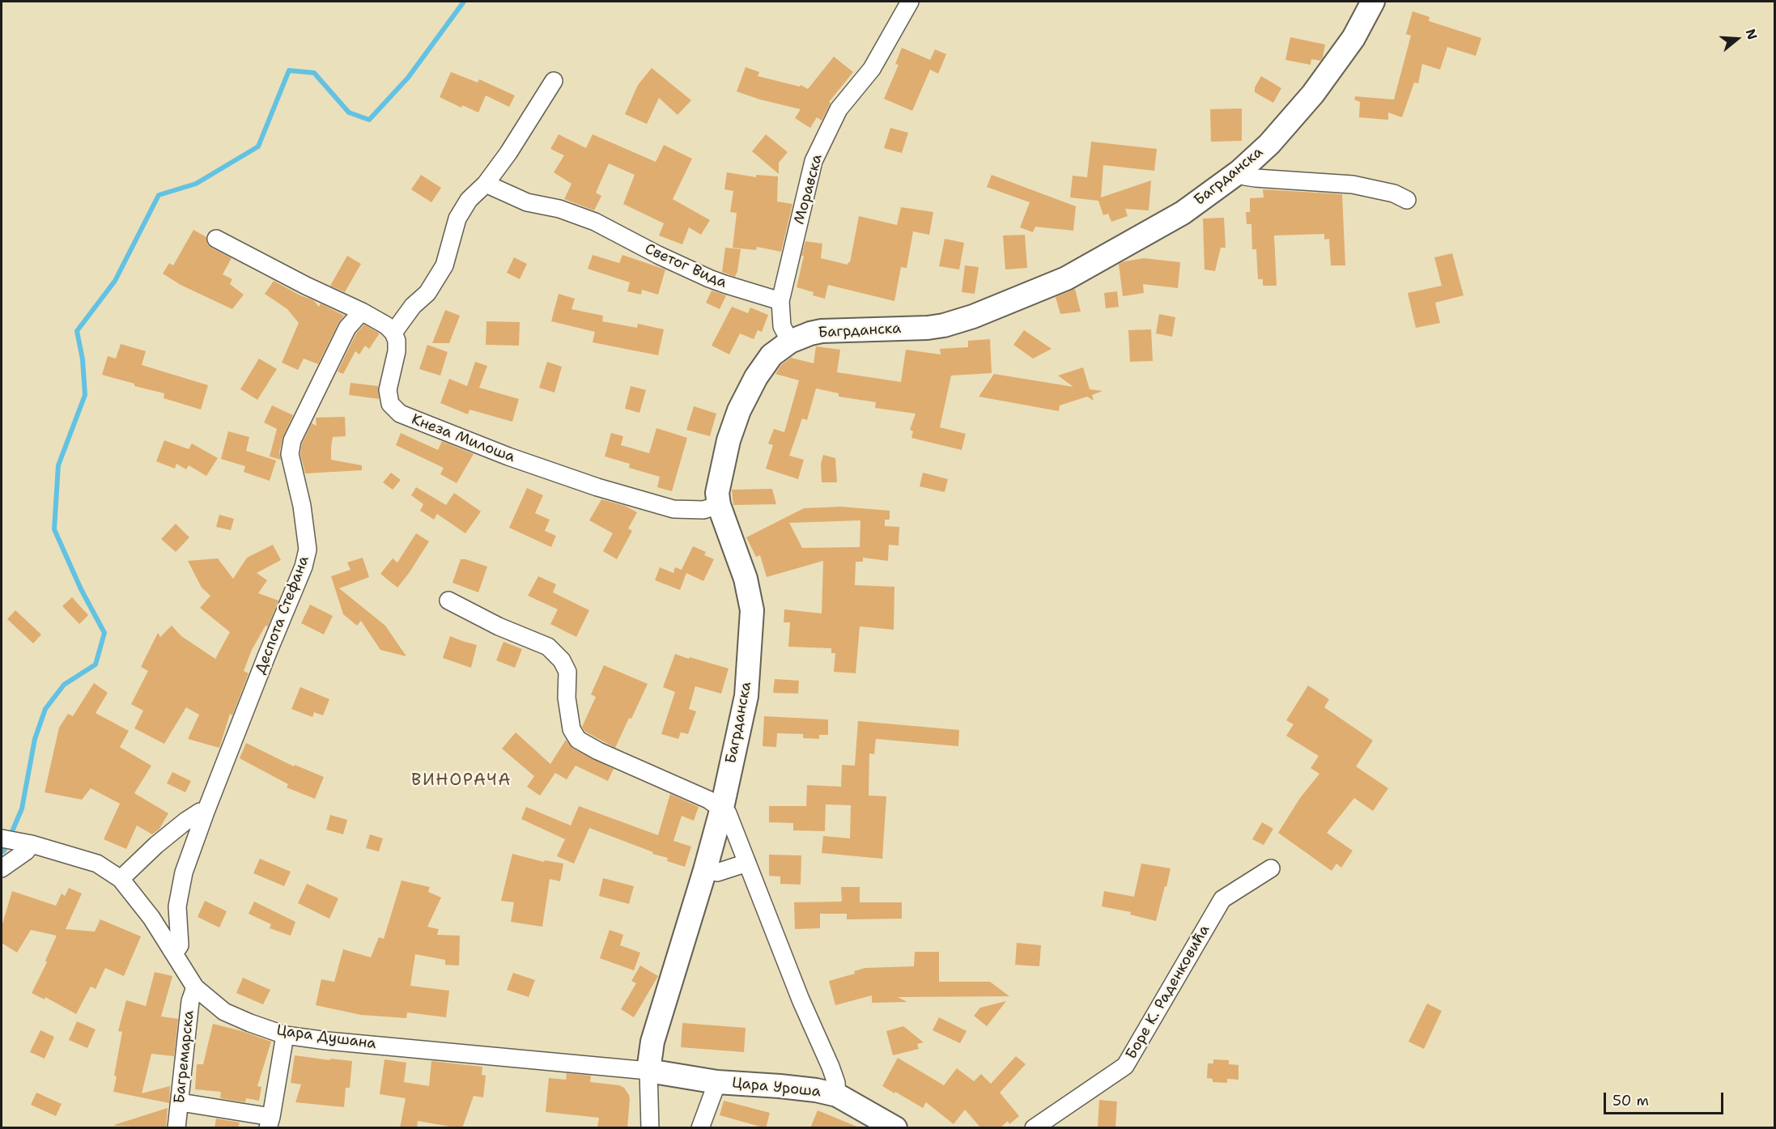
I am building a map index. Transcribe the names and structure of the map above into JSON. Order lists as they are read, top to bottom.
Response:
{
  "streets": {
    "street": [
      "Багрданска",
      "Моравска",
      "Светог Вида",
      "Кнеза Милоша",
      "Деспота Стефана",
      "Боре К. Раденковића",
      "Цара Душана",
      "Багремарска",
      "Цара Уроша"
    ]
  },
  "crossings": [
    ["Багрданска", "Моравска"],
    ["Багрданска", "Кнеза Милоша"],
    ["Багрданска", "Цара Душана"],
    ["Багрданска", "Цара Уроша"],
    ["Моравска", "Светог Вида"],
    ["Деспота Стефана", "Цара Душана"],
    ["Цара Душана", "Багремарска"],
    ["Цара Душана", "Цара Уроша"]
  ],
  "districts": ["ВИНОРАЧА"],
  "scale_bar": "50 m",
  "north": "right"
}
